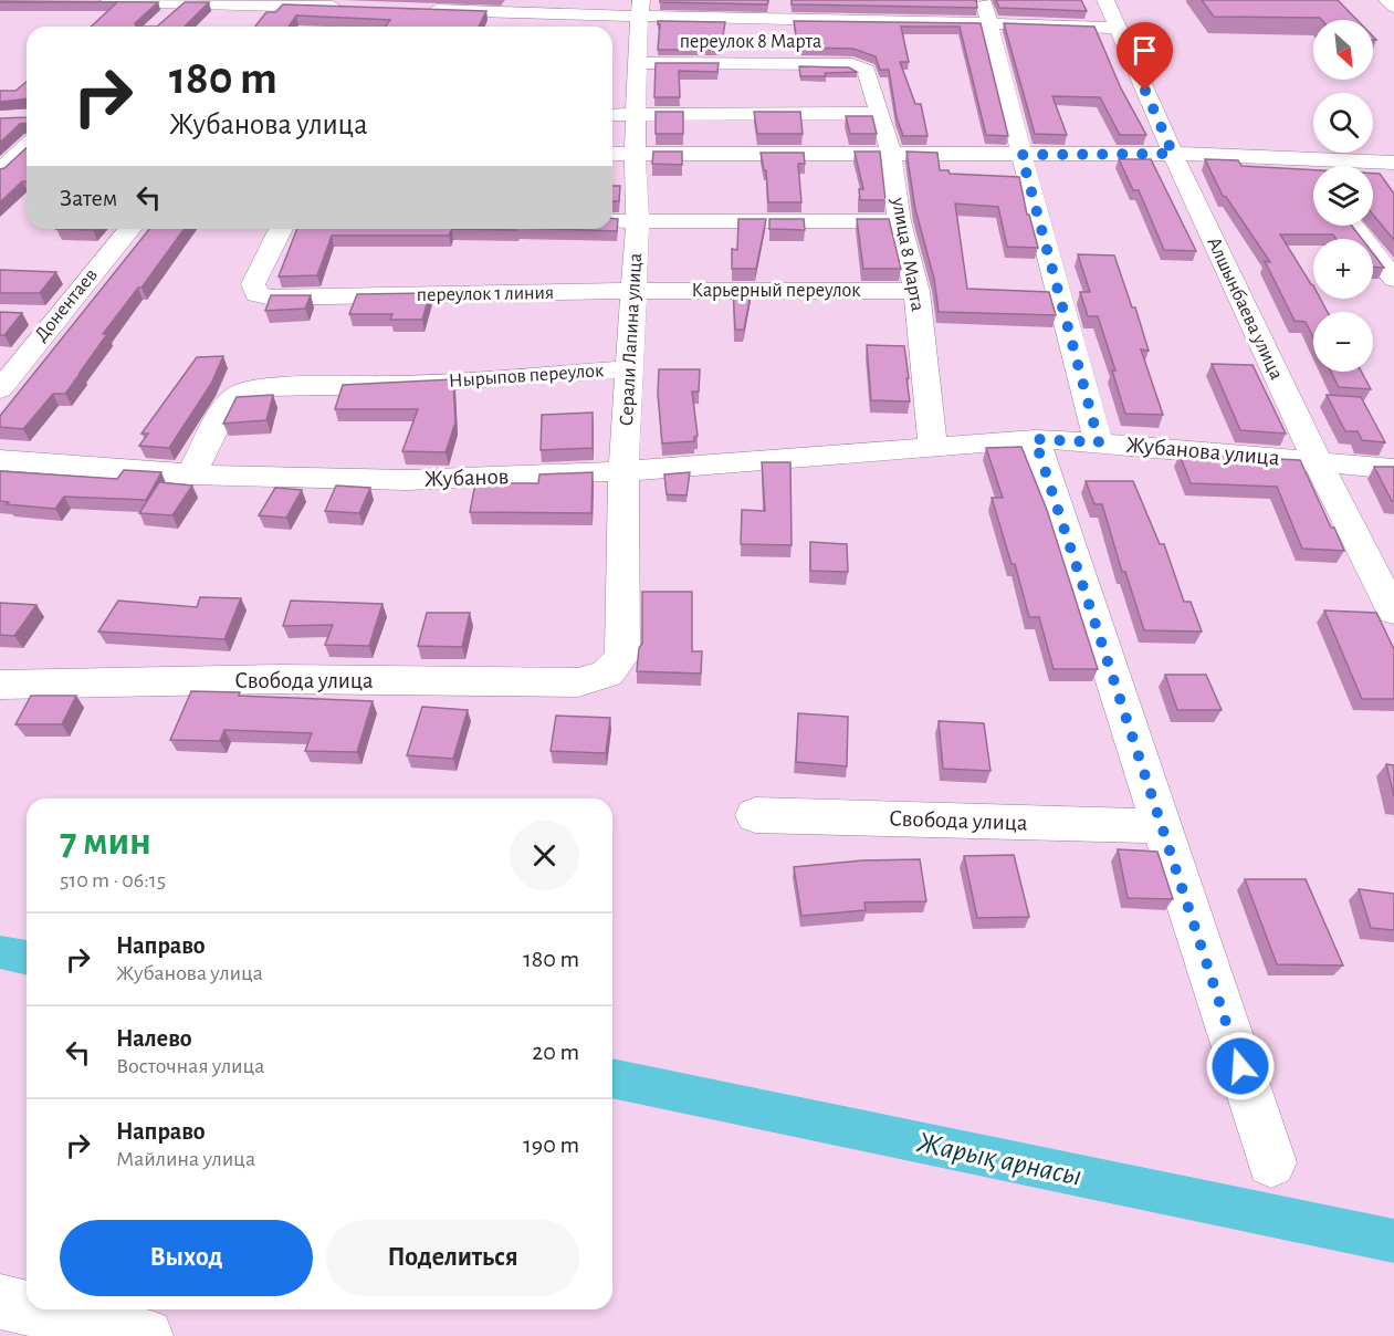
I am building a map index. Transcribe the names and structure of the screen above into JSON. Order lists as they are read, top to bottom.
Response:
{
  "streets": {
    "street": [
      "переулок 8 Марта",
      "улица 8 Марта",
      "Карьерный переулок",
      "переулок 1 линия",
      "Донентаев",
      "Алшынбаева улица",
      "Серали Лапина улица",
      "Нырыпов переулок",
      "Жубанова улица",
      "Жубанов",
      "Свобода улица"
    ]
  },
  "crossings": [
    ["переулок 8 Марта", "улица 8 Марта"],
    ["переулок 8 Марта", "Серали Лапина улица"],
    ["улица 8 Марта", "Карьерный переулок"],
    ["улица 8 Марта", "Жубанова улица"],
    ["улица 8 Марта", "Жубанов"],
    ["Карьерный переулок", "переулок 1 линия"],
    ["Карьерный переулок", "Серали Лапина улица"],
    ["переулок 1 линия", "Серали Лапина улица"],
    ["Алшынбаева улица", "Жубанова улица"],
    ["Серали Лапина улица", "Нырыпов переулок"],
    ["Серали Лапина улица", "Жубанов"],
    ["Серали Лапина улица", "Свобода улица"],
    ["Нырыпов переулок", "Жубанов"],
    ["Жубанова улица", "Жубанов"]
  ],
  "water": ["Жарық арнасы"],
  "north": "bottom right",
  "page": {
    "map_buttons": ["+", "−"],
    "turn": ["180 m", "Жубанова улица"],
    "then": "Затем",
    "heading": ["7 мин", "510 m · 06:15"],
    "list": [
      {
        "name": "Направо",
        "note": "Жубанова улица",
        "value": "180 m"
      },
      {
        "name": "Налево",
        "note": "Восточная улица",
        "value": "20 m"
      },
      {
        "name": "Направо",
        "note": "Майлина улица",
        "value": "190 m"
      }
    ],
    "buttons": ["Выход", "Поделиться"]
  }
}
